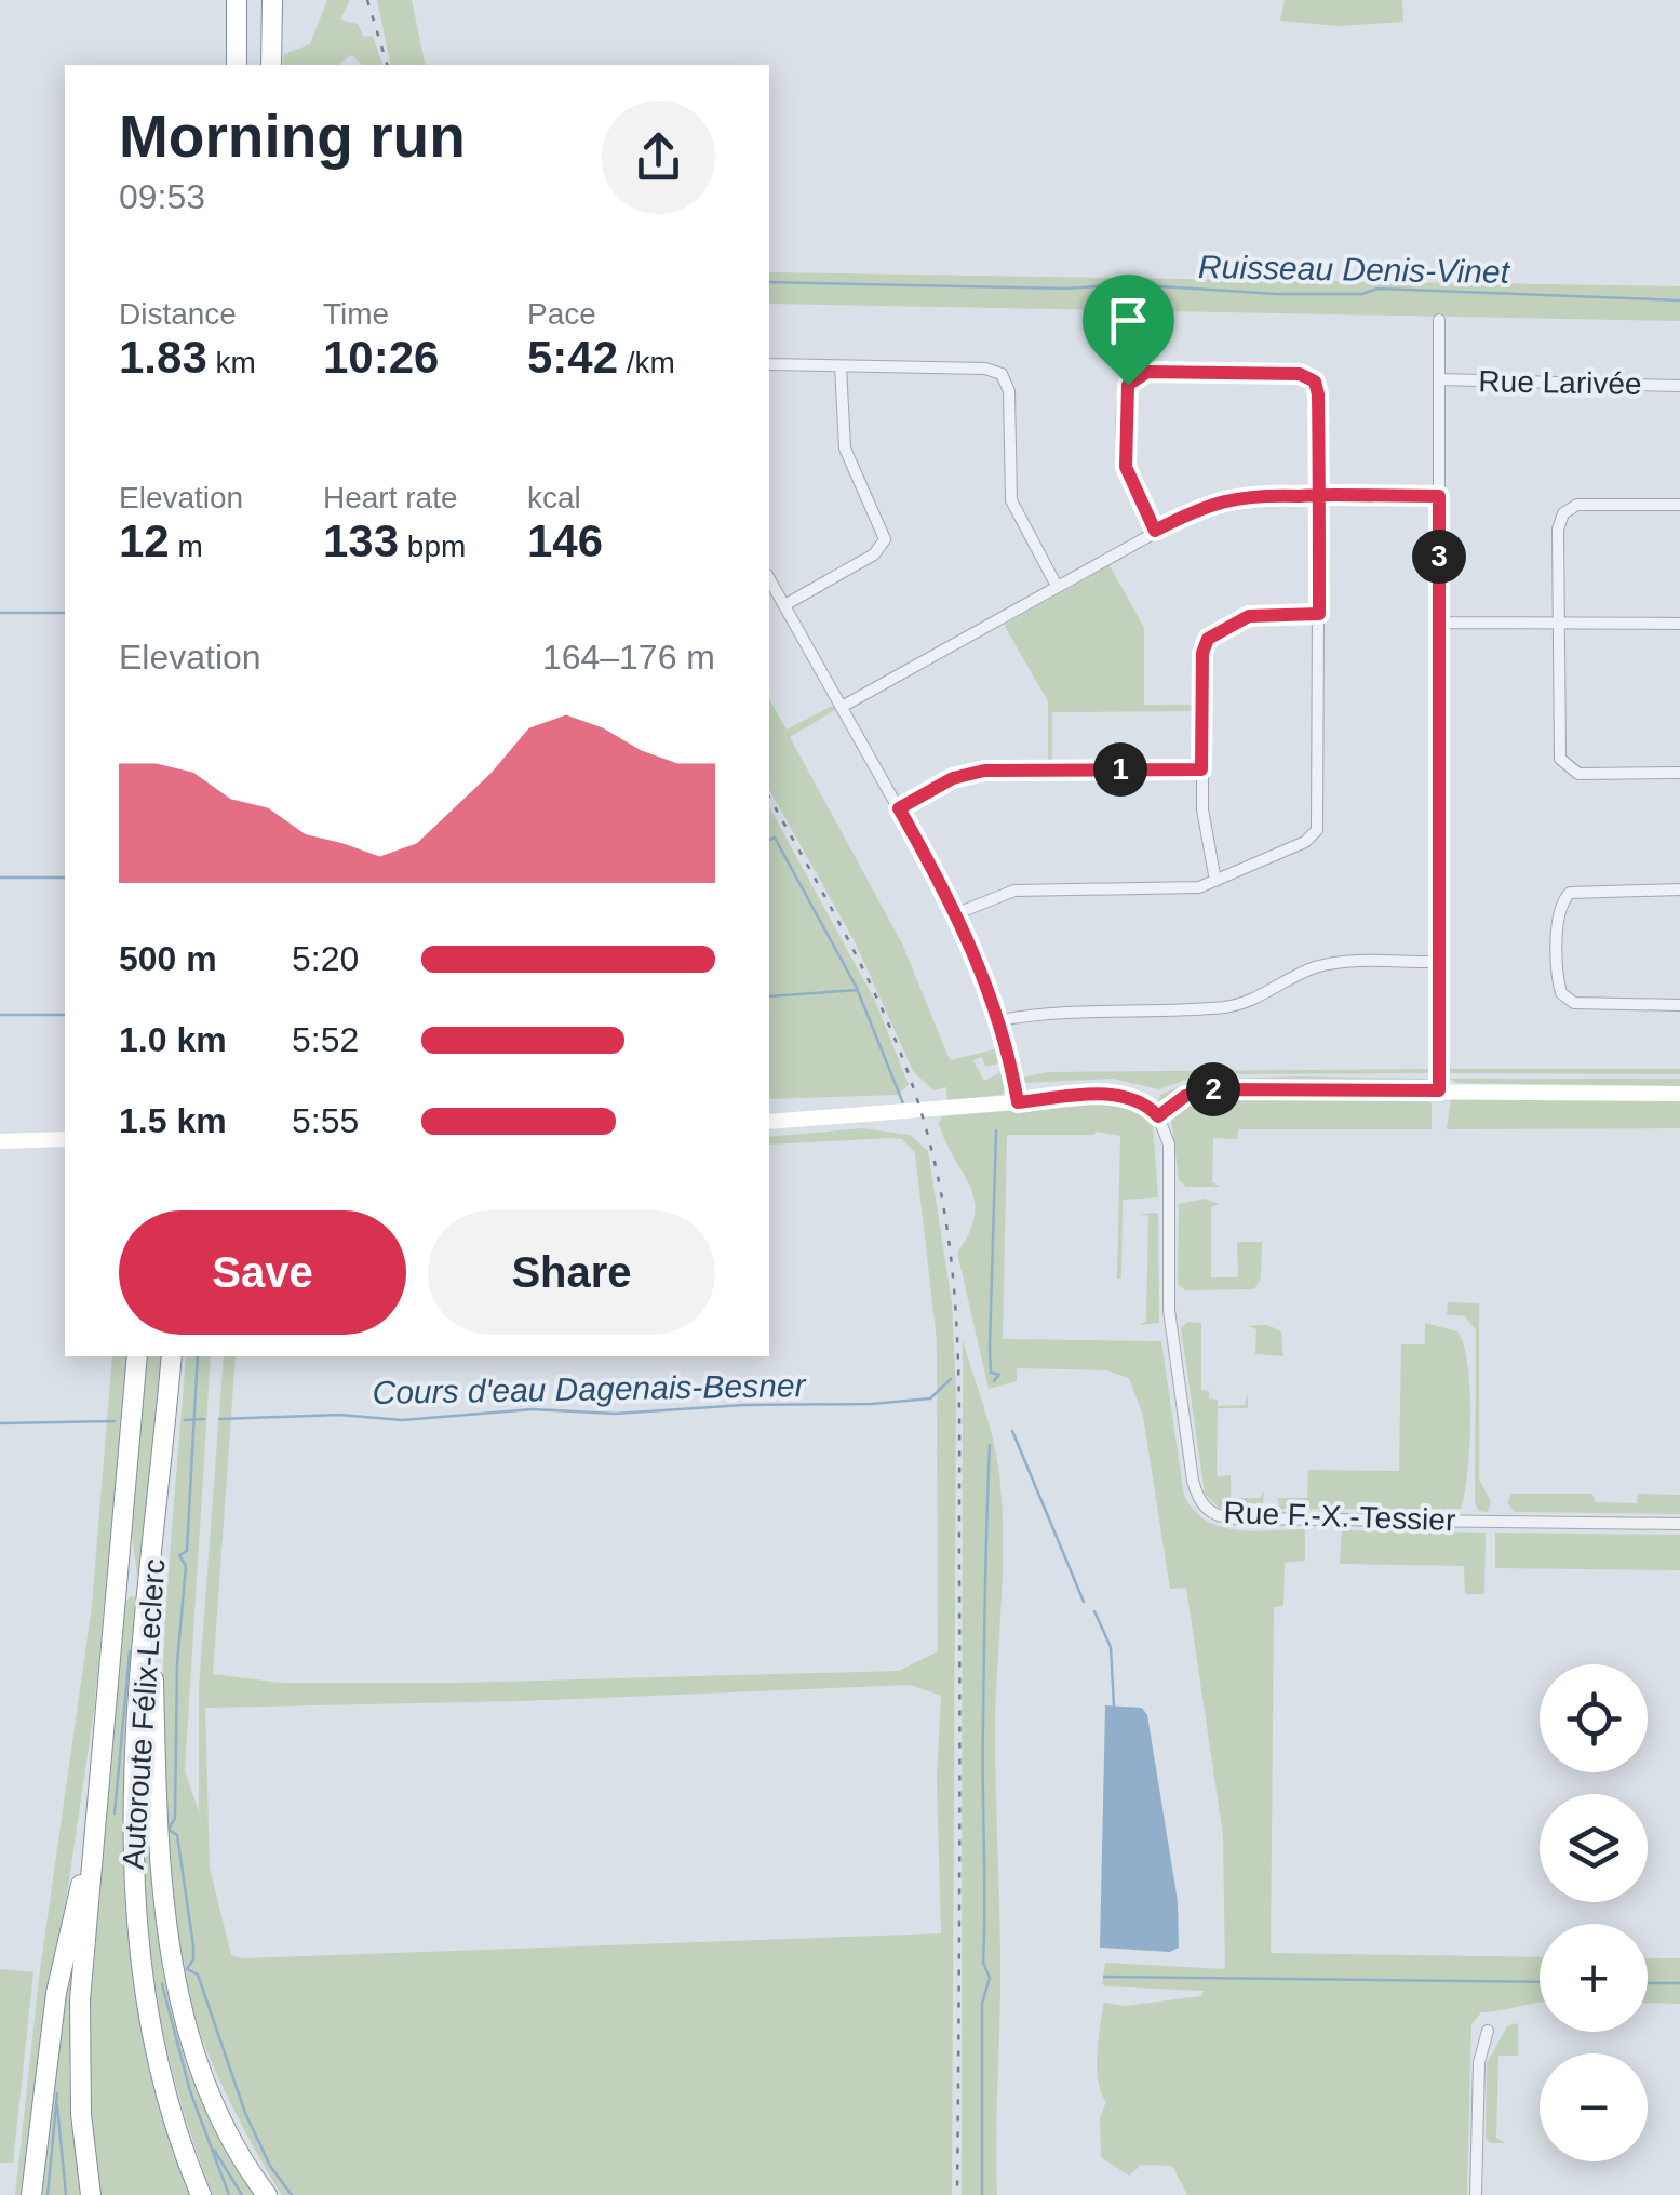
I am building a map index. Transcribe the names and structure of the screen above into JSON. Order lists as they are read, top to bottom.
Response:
{
  "streets": {
    "highway": ["Autoroute Félix-Leclerc"],
    "street": ["Rue Larivée", "Rue F.-X.-Tessier"]
  },
  "water": ["Ruisseau Denis-Vinet", "Cours d'eau Dagenais-Besner"],
  "page": {
    "heading": ["Morning run", "09:53"],
    "stats": [
      ["Distance", "1.83 km"],
      ["Time", "10:26"],
      ["Pace", "5:42 /km"],
      ["Elevation", "12 m"],
      ["Heart rate", "133 bpm"],
      ["kcal", "146"]
    ],
    "pins": ["3", "1", "2"],
    "chart": ["Elevation", "164–176 m"],
    "list": [
      {
        "name": "500 m",
        "note": "5:20"
      },
      {
        "name": "1.0 km",
        "note": "5:52"
      },
      {
        "name": "1.5 km",
        "note": "5:55"
      }
    ],
    "buttons": ["Save", "Share"],
    "map_buttons": ["+", "−"]
  }
}
